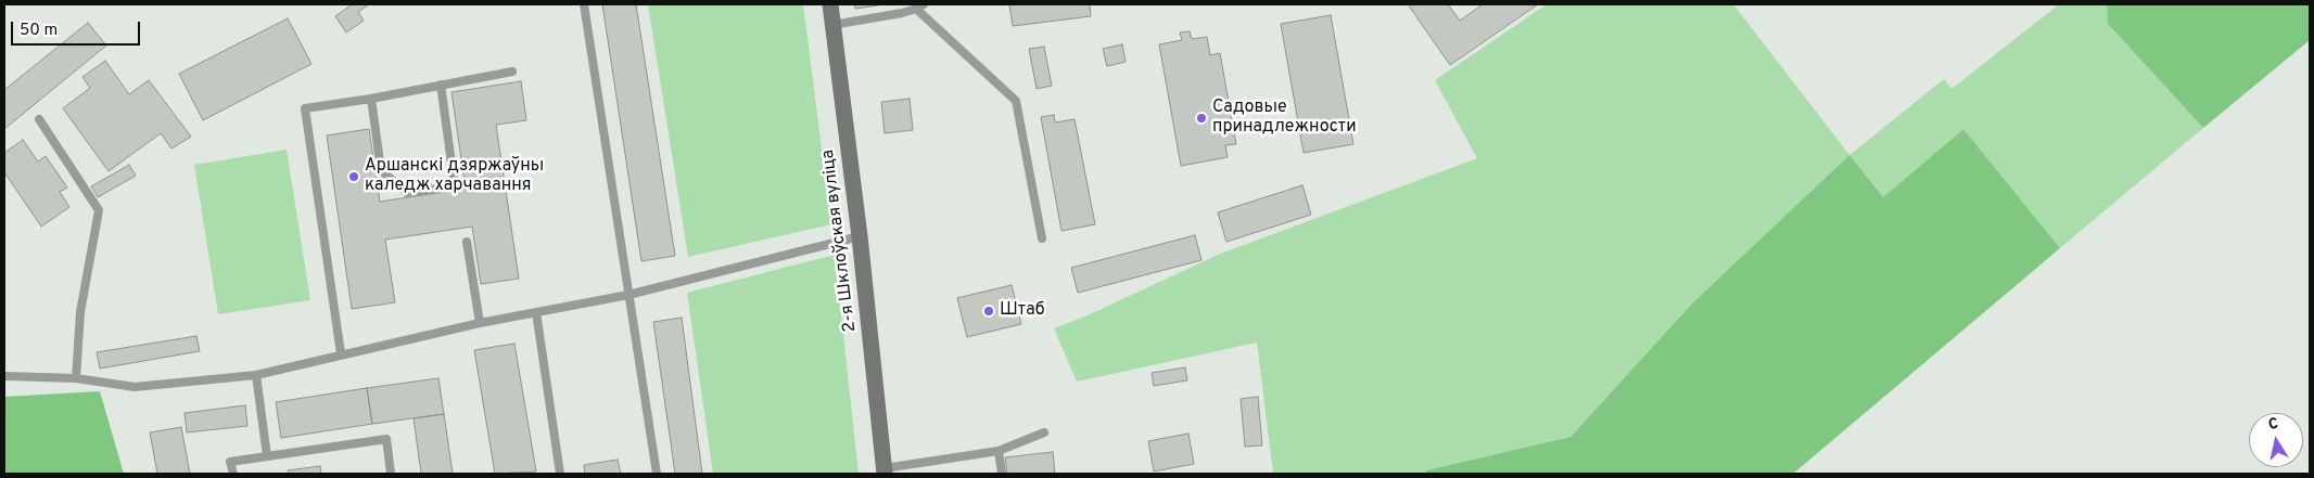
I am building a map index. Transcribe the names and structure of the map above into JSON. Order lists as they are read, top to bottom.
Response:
{
  "streets": {
    "street": ["2-я Шклоўская вуліца"]
  },
  "places": ["Садовые принадлежности", "Аршанскі дзяржаўны каледж харчавання", "Штаб"],
  "scale_bar": "50 m",
  "north": "top"
}
